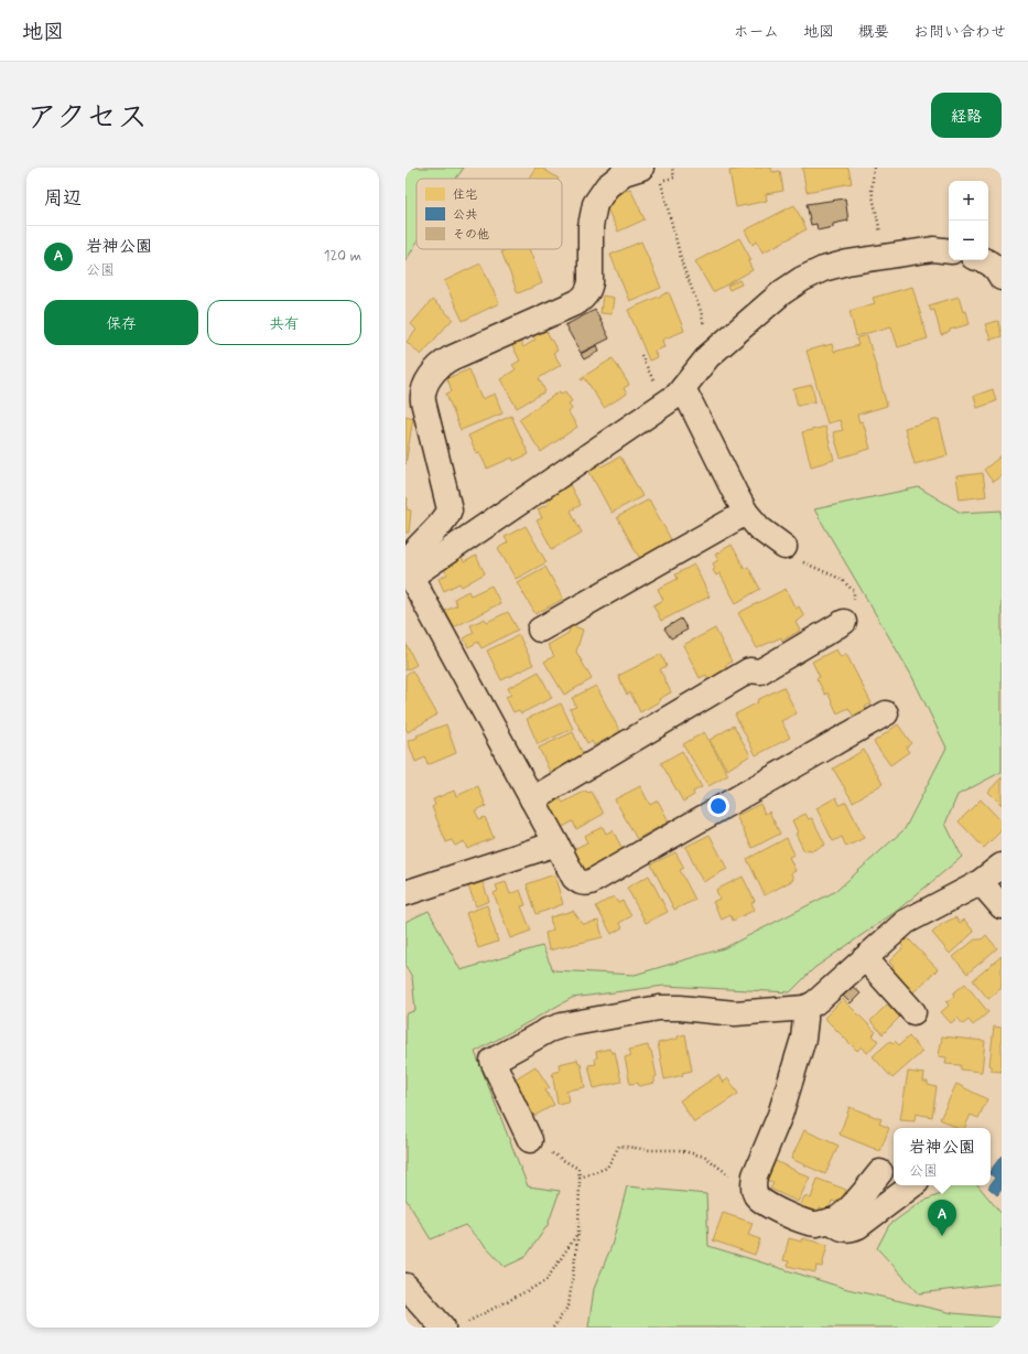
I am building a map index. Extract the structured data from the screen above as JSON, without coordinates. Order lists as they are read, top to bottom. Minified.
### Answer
{"legend":["住宅","公共","その他"],"page":{"header":"地図","nav":["ホーム","地図","概要","お問い合わせ"],"title":"アクセス","buttons":["経路",["保存","共有"]],"heading":"周辺","map_buttons":["+","−"],"list":[{"mark":"A","name":"岩神公園","note":"公園","value":"120 m"}],"popup":["岩神公園","公園"],"pins":"A"}}
